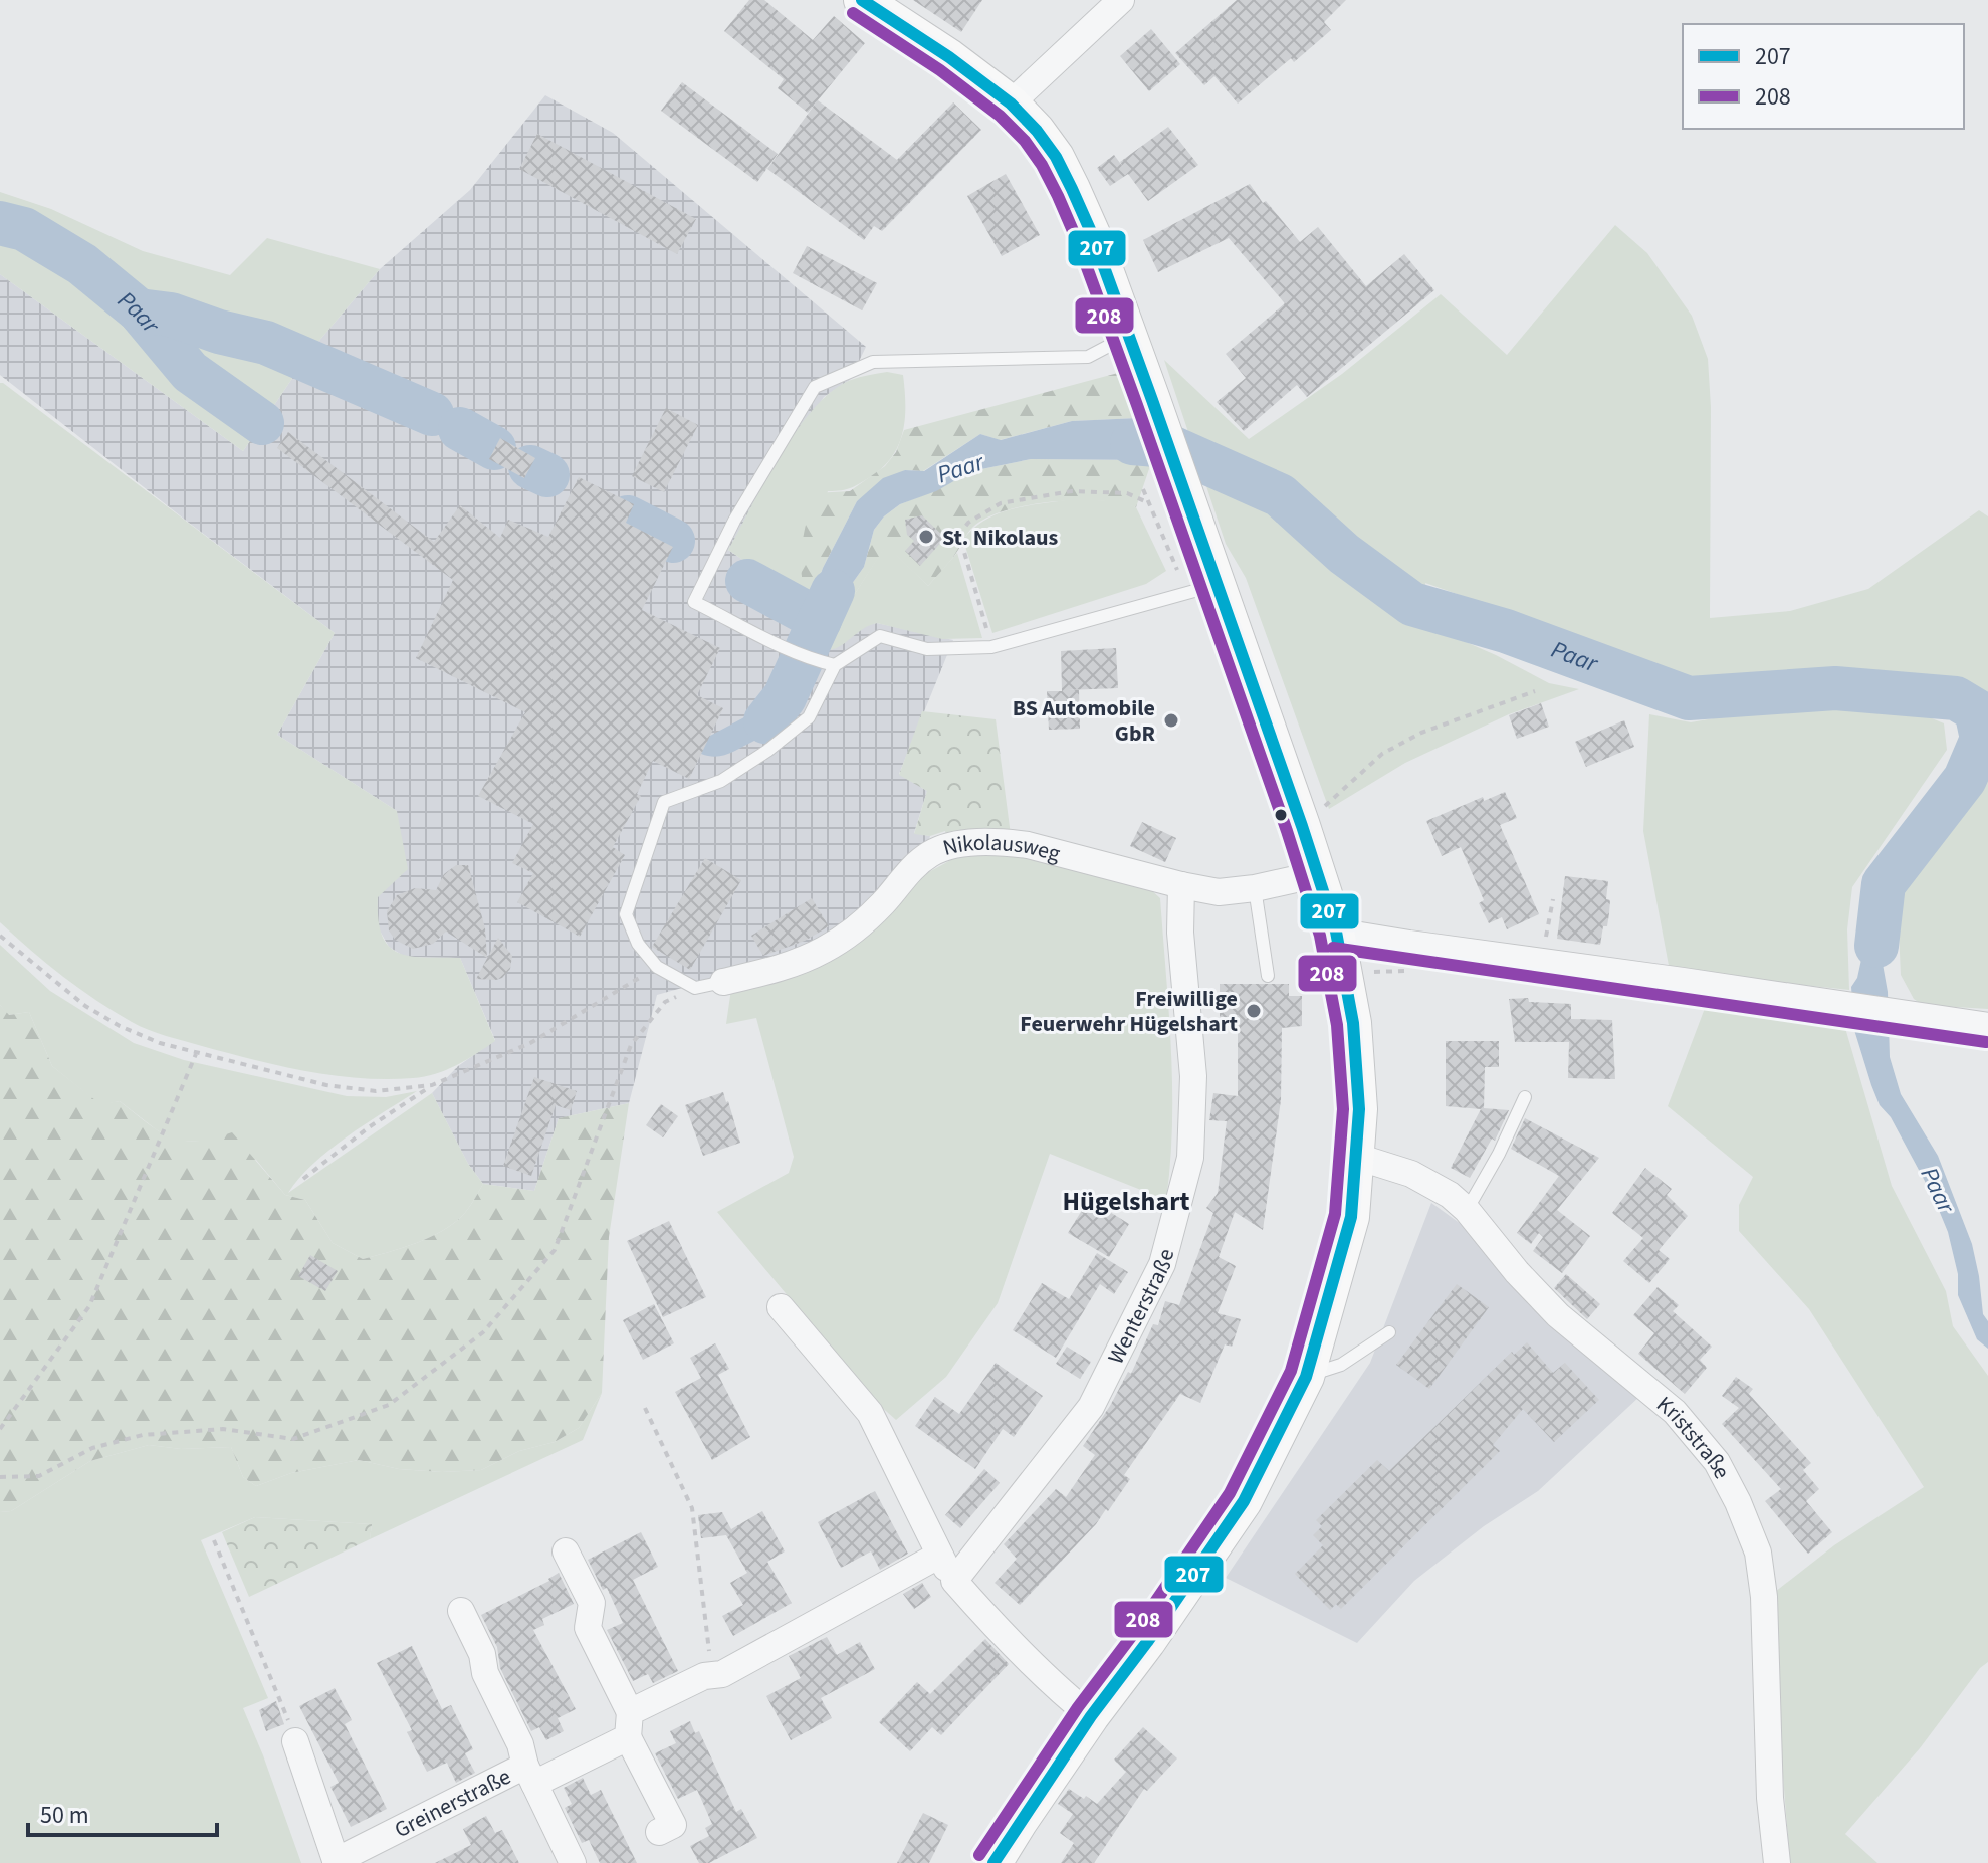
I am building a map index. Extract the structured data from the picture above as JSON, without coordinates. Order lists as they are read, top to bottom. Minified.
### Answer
{"streets":{"street":["Nikolausweg","Wenterstraße","Kriststraße","Greinerstraße"]},"crossings":[["Nikolausweg","Wenterstraße"]],"districts":["Hügelshart"],"water":["Paar"],"places":["St. Nikolaus","BS Automobile GbR","Freiwillige Feuerwehr Hügelshart"],"lines":["transit line 207","transit line 208"],"legend":["207","208"],"scale_bar":"50 m"}
